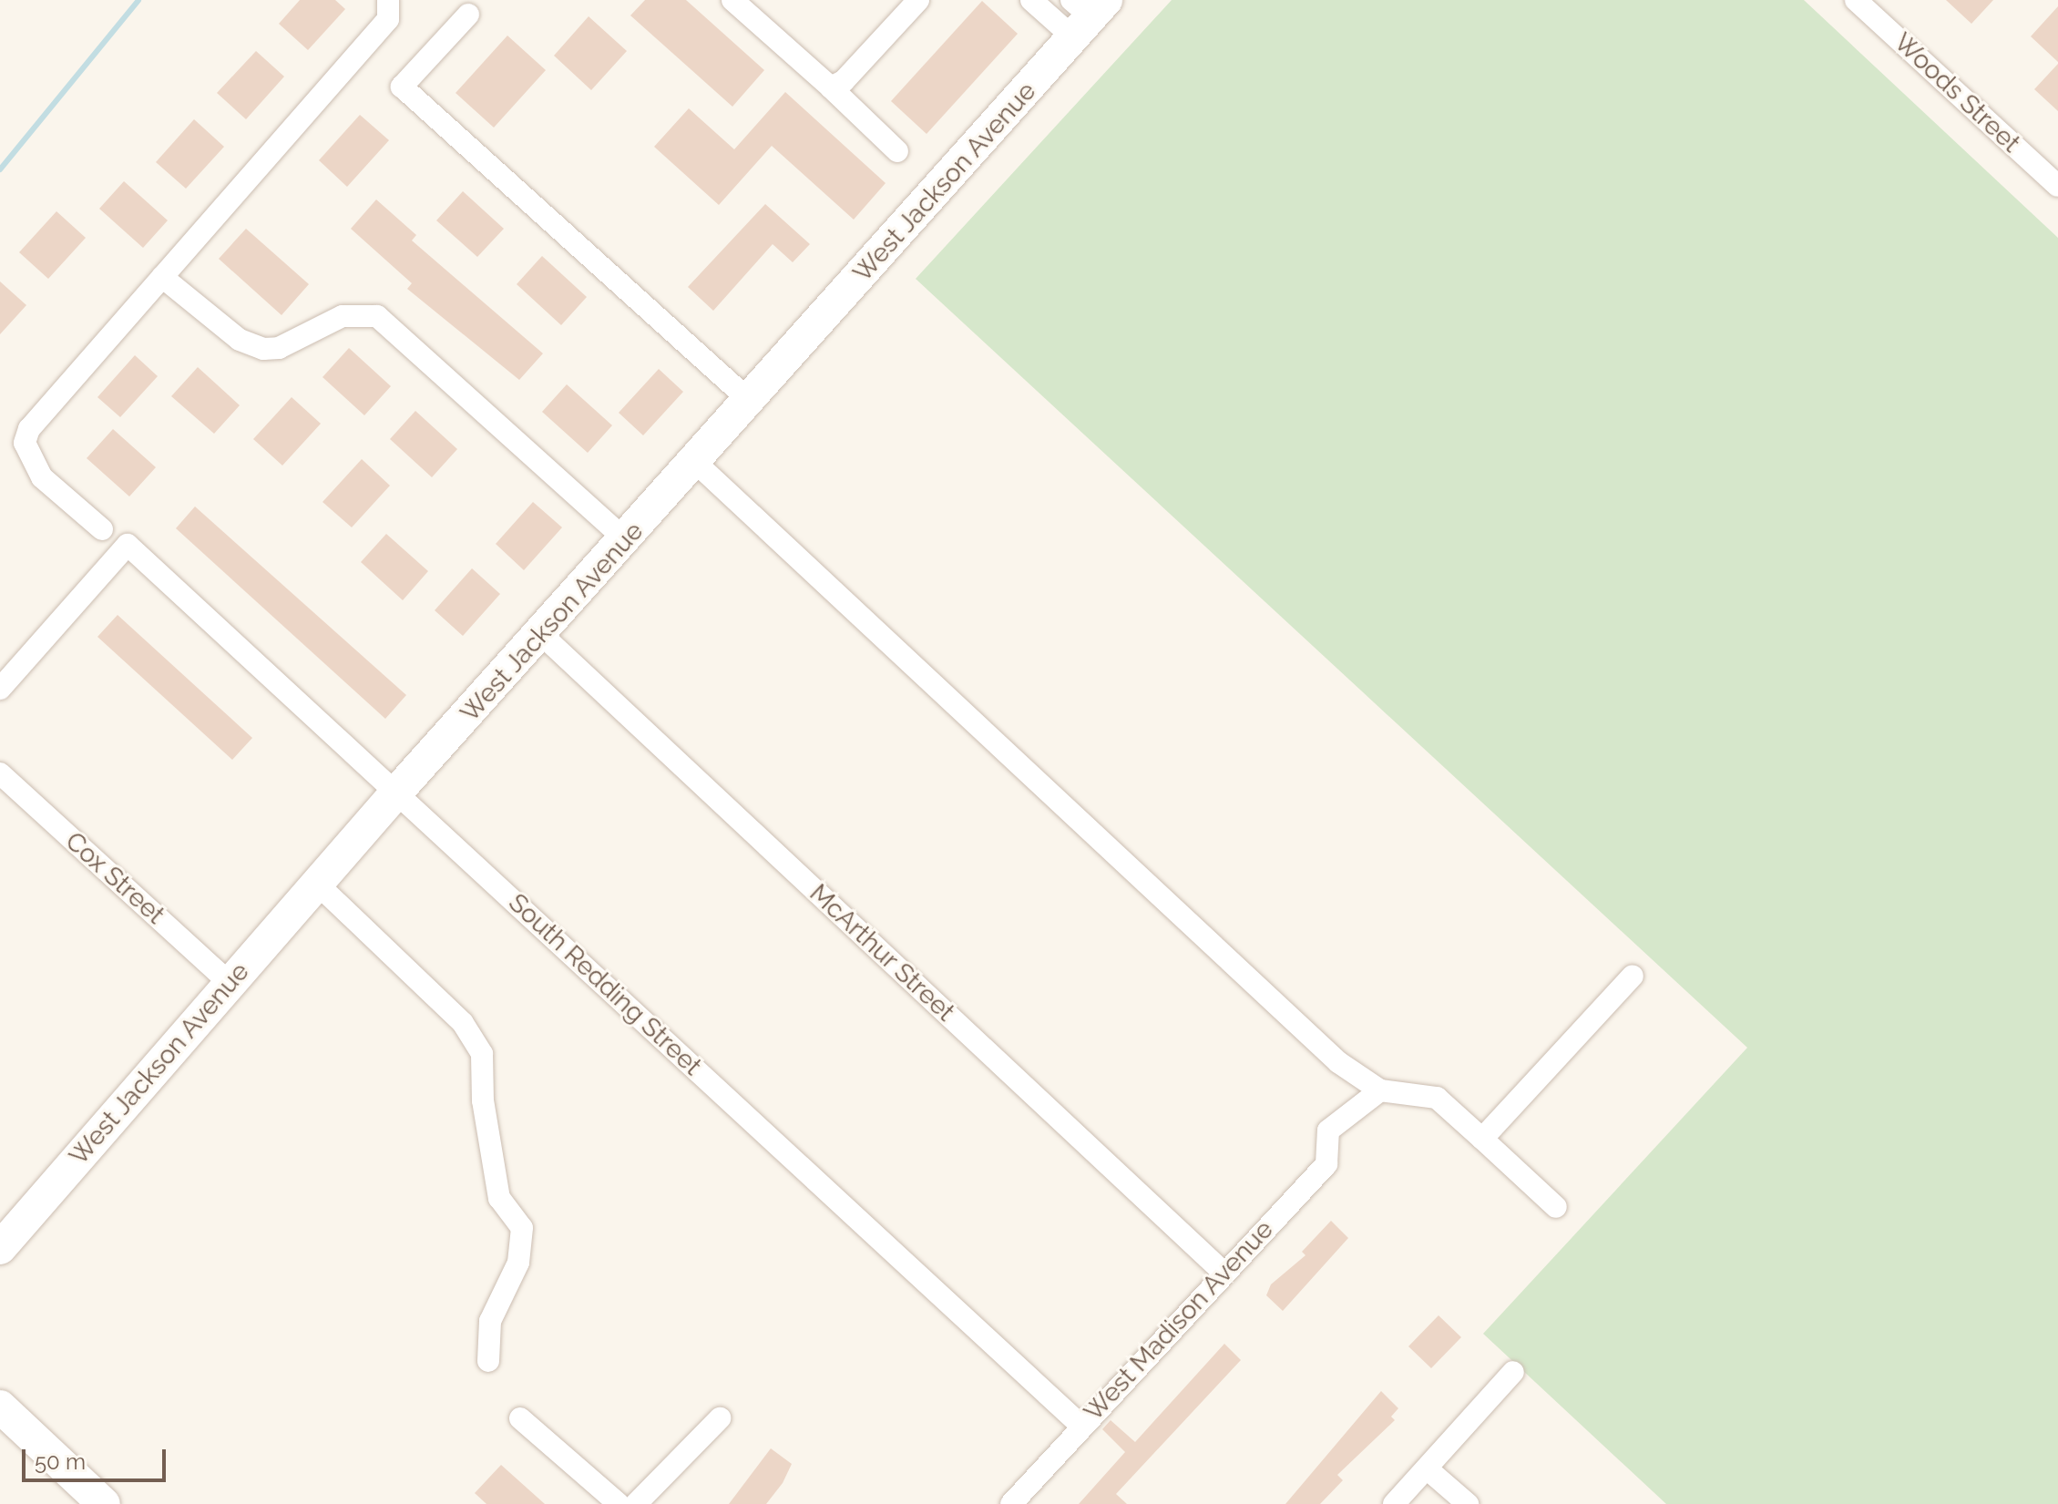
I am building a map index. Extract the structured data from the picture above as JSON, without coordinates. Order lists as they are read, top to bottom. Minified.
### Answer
{"streets":{"street":["Woods Street","West Jackson Avenue","Cox Street","McArthur Street","South Redding Street","West Madison Avenue"]},"crossings":[["West Jackson Avenue","Cox Street"],["West Jackson Avenue","McArthur Street"],["West Jackson Avenue","South Redding Street"],["McArthur Street","West Madison Avenue"],["South Redding Street","West Madison Avenue"]],"scale_bar":"50 m"}
